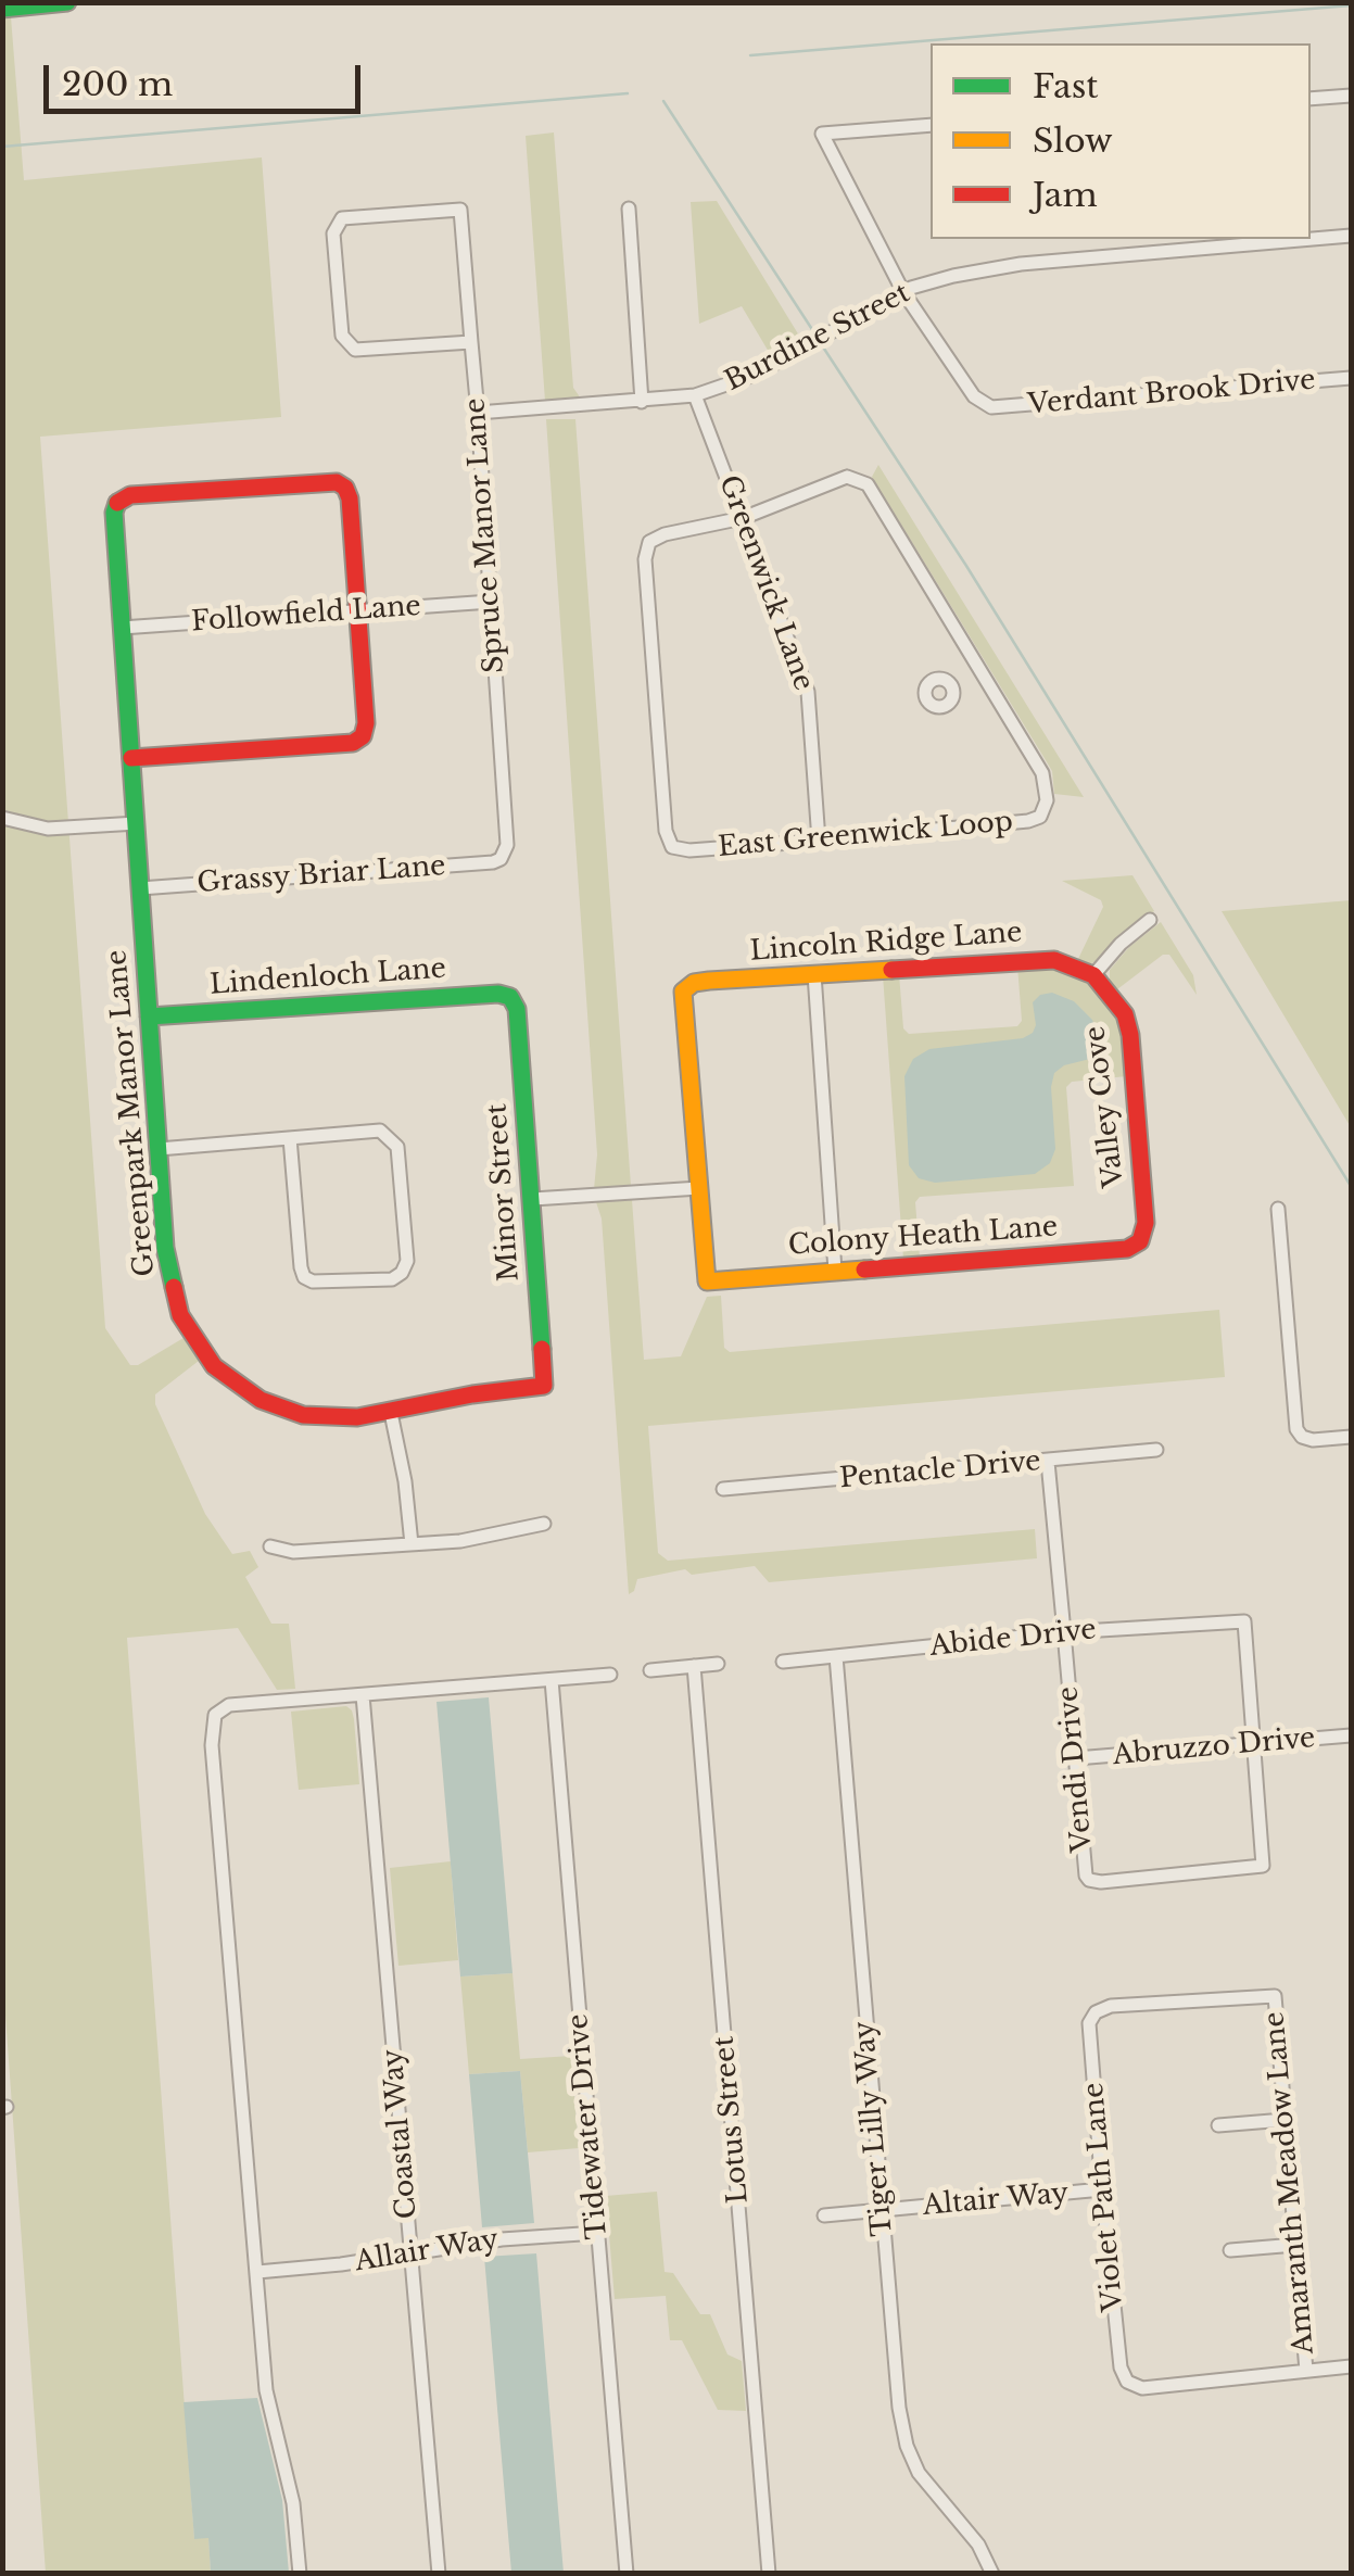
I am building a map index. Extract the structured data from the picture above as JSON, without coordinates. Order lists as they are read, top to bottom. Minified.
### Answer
{"streets":{"main road":["Lincoln Ridge Lane","Lindenloch Lane","Valley Cove","Greenpark Manor Lane","Minor Street","Colony Heath Lane"],"street":["Burdine Street","Verdant Brook Drive","Spruce Manor Lane","Greenwick Lane","Followfield Lane","East Greenwick Loop","Grassy Briar Lane","Pentacle Drive","Abide Drive","Abruzzo Drive","Vendi Drive","Lotus Street","Tidewater Drive","Tiger Lilly Way","Coastal Way","Amaranth Meadow Lane","Violet Path Lane","Altair Way","Allair Way"]},"crossings":[["Burdine Street","Verdant Brook Drive"],["Burdine Street","Spruce Manor Lane"],["Burdine Street","Greenwick Lane"],["Spruce Manor Lane","Followfield Lane"],["Spruce Manor Lane","Grassy Briar Lane"],["Greenwick Lane","East Greenwick Loop"],["Followfield Lane","Greenpark Manor Lane"],["Grassy Briar Lane","Greenpark Manor Lane"],["Lincoln Ridge Lane","Valley Cove"],["Lincoln Ridge Lane","Colony Heath Lane"],["Lindenloch Lane","Greenpark Manor Lane"],["Lindenloch Lane","Minor Street"],["Valley Cove","Colony Heath Lane"],["Greenpark Manor Lane","Minor Street"],["Pentacle Drive","Vendi Drive"],["Abide Drive","Abruzzo Drive"],["Abide Drive","Vendi Drive"],["Abide Drive","Tiger Lilly Way"],["Abruzzo Drive","Vendi Drive"],["Tidewater Drive","Allair Way"],["Tiger Lilly Way","Altair Way"],["Coastal Way","Allair Way"],["Amaranth Meadow Lane","Violet Path Lane"],["Violet Path Lane","Altair Way"]],"legend":["Fast","Slow","Jam"],"scale_bar":"200 m"}
